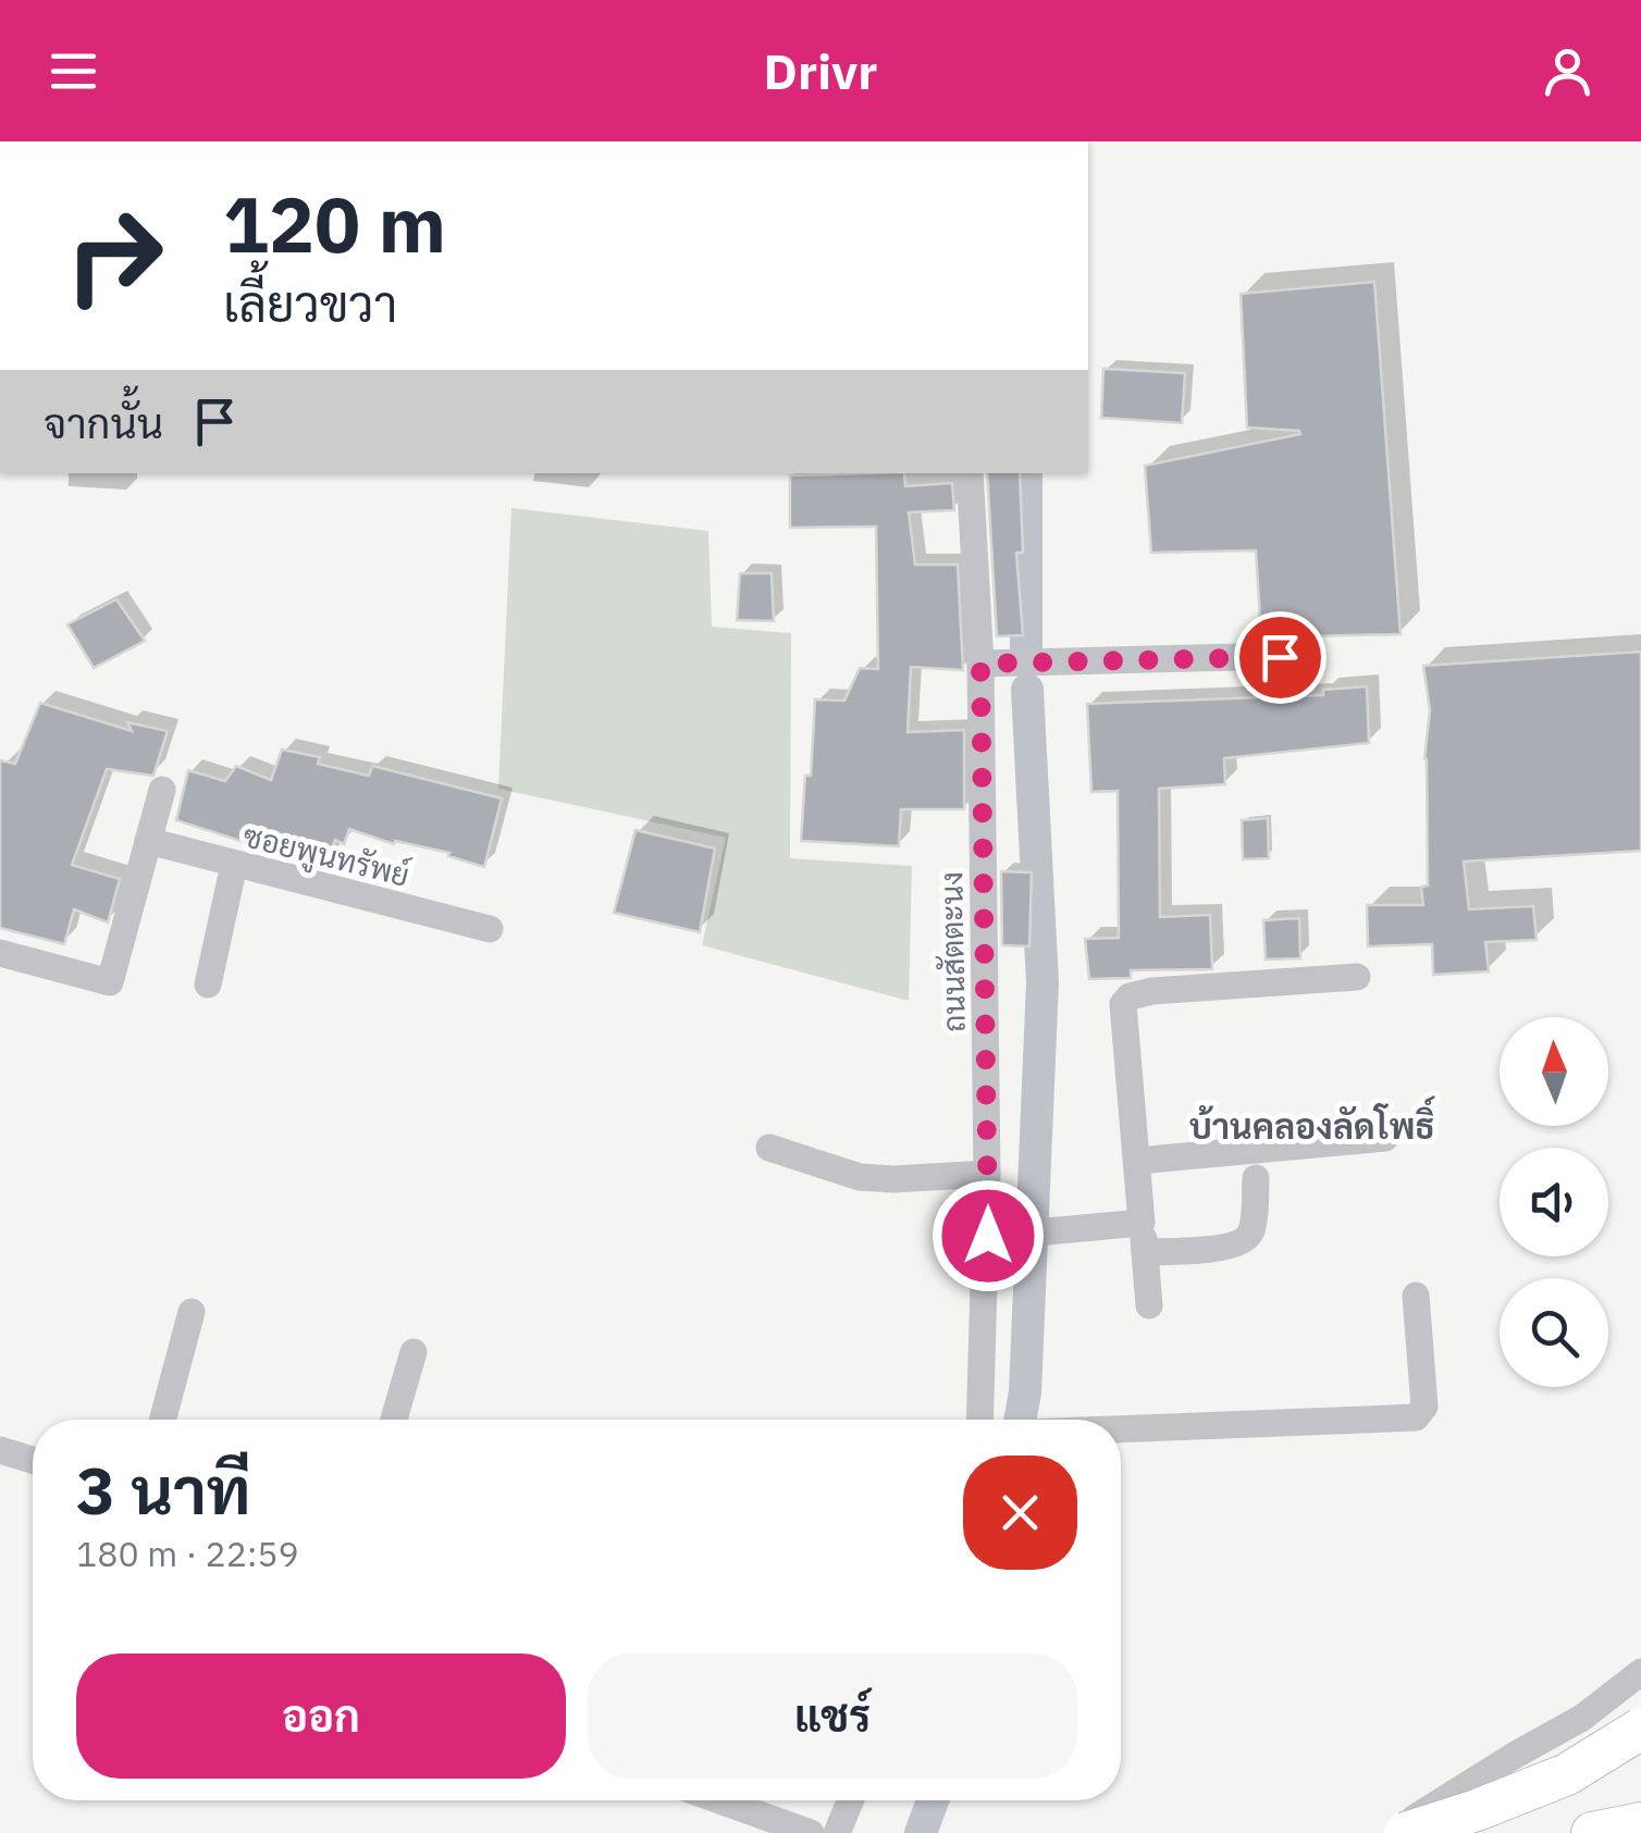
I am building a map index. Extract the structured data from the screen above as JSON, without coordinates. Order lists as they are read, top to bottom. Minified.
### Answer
{"streets":{"street":["ซอยพูนทรัพย์","ถนนสัตตะนง"]},"districts":["บ้านคลองลัดโพธิ์"],"north":"top","page":{"header":"Drivr","turn":["120 m","เลี้ยวขวา"],"then":"จากนั้น","heading":["3 นาที","180 m · 22:59"],"buttons":["ออก","แชร์"]}}
